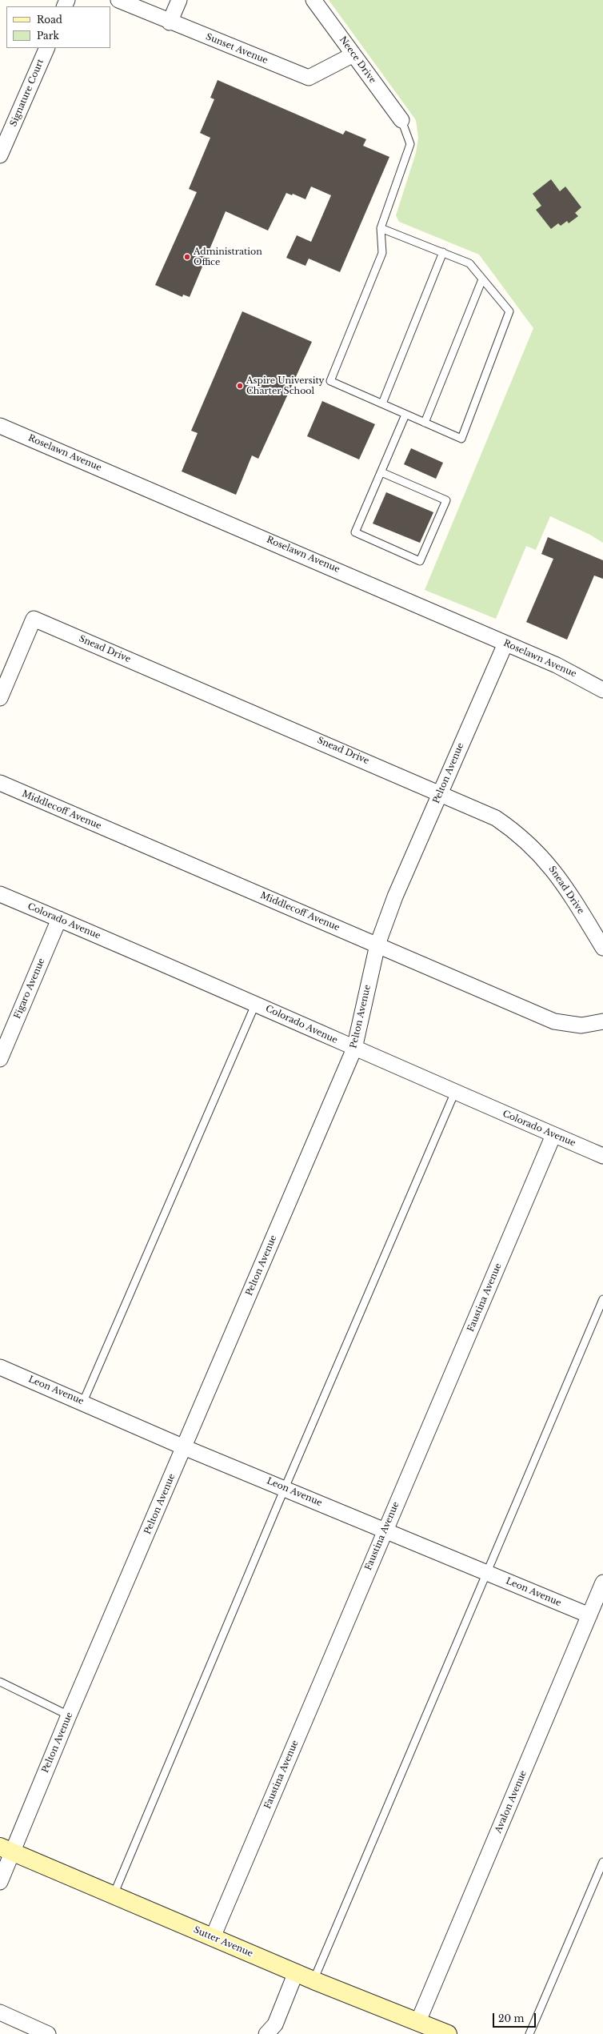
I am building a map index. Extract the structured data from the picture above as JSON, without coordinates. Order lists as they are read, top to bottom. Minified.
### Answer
{"streets":{"street":["Sunset Avenue","Neece Drive","Signature Court","Roselawn Avenue","Snead Drive","Pelton Avenue","Middlecoff Avenue","Colorado Avenue","Figaro Avenue","Faustina Avenue","Leon Avenue","Avalon Avenue","Sutter Avenue"]},"crossings":[["Sunset Avenue","Neece Drive"],["Roselawn Avenue","Pelton Avenue"],["Snead Drive","Pelton Avenue"],["Pelton Avenue","Middlecoff Avenue"],["Pelton Avenue","Colorado Avenue"],["Pelton Avenue","Leon Avenue"],["Pelton Avenue","Sutter Avenue"],["Colorado Avenue","Figaro Avenue"],["Colorado Avenue","Faustina Avenue"],["Faustina Avenue","Leon Avenue"],["Faustina Avenue","Sutter Avenue"],["Leon Avenue","Avalon Avenue"],["Avalon Avenue","Sutter Avenue"]],"places":["Administration Office","Aspire University Charter School"],"legend":["Road","Park"],"scale_bar":"20 m"}
